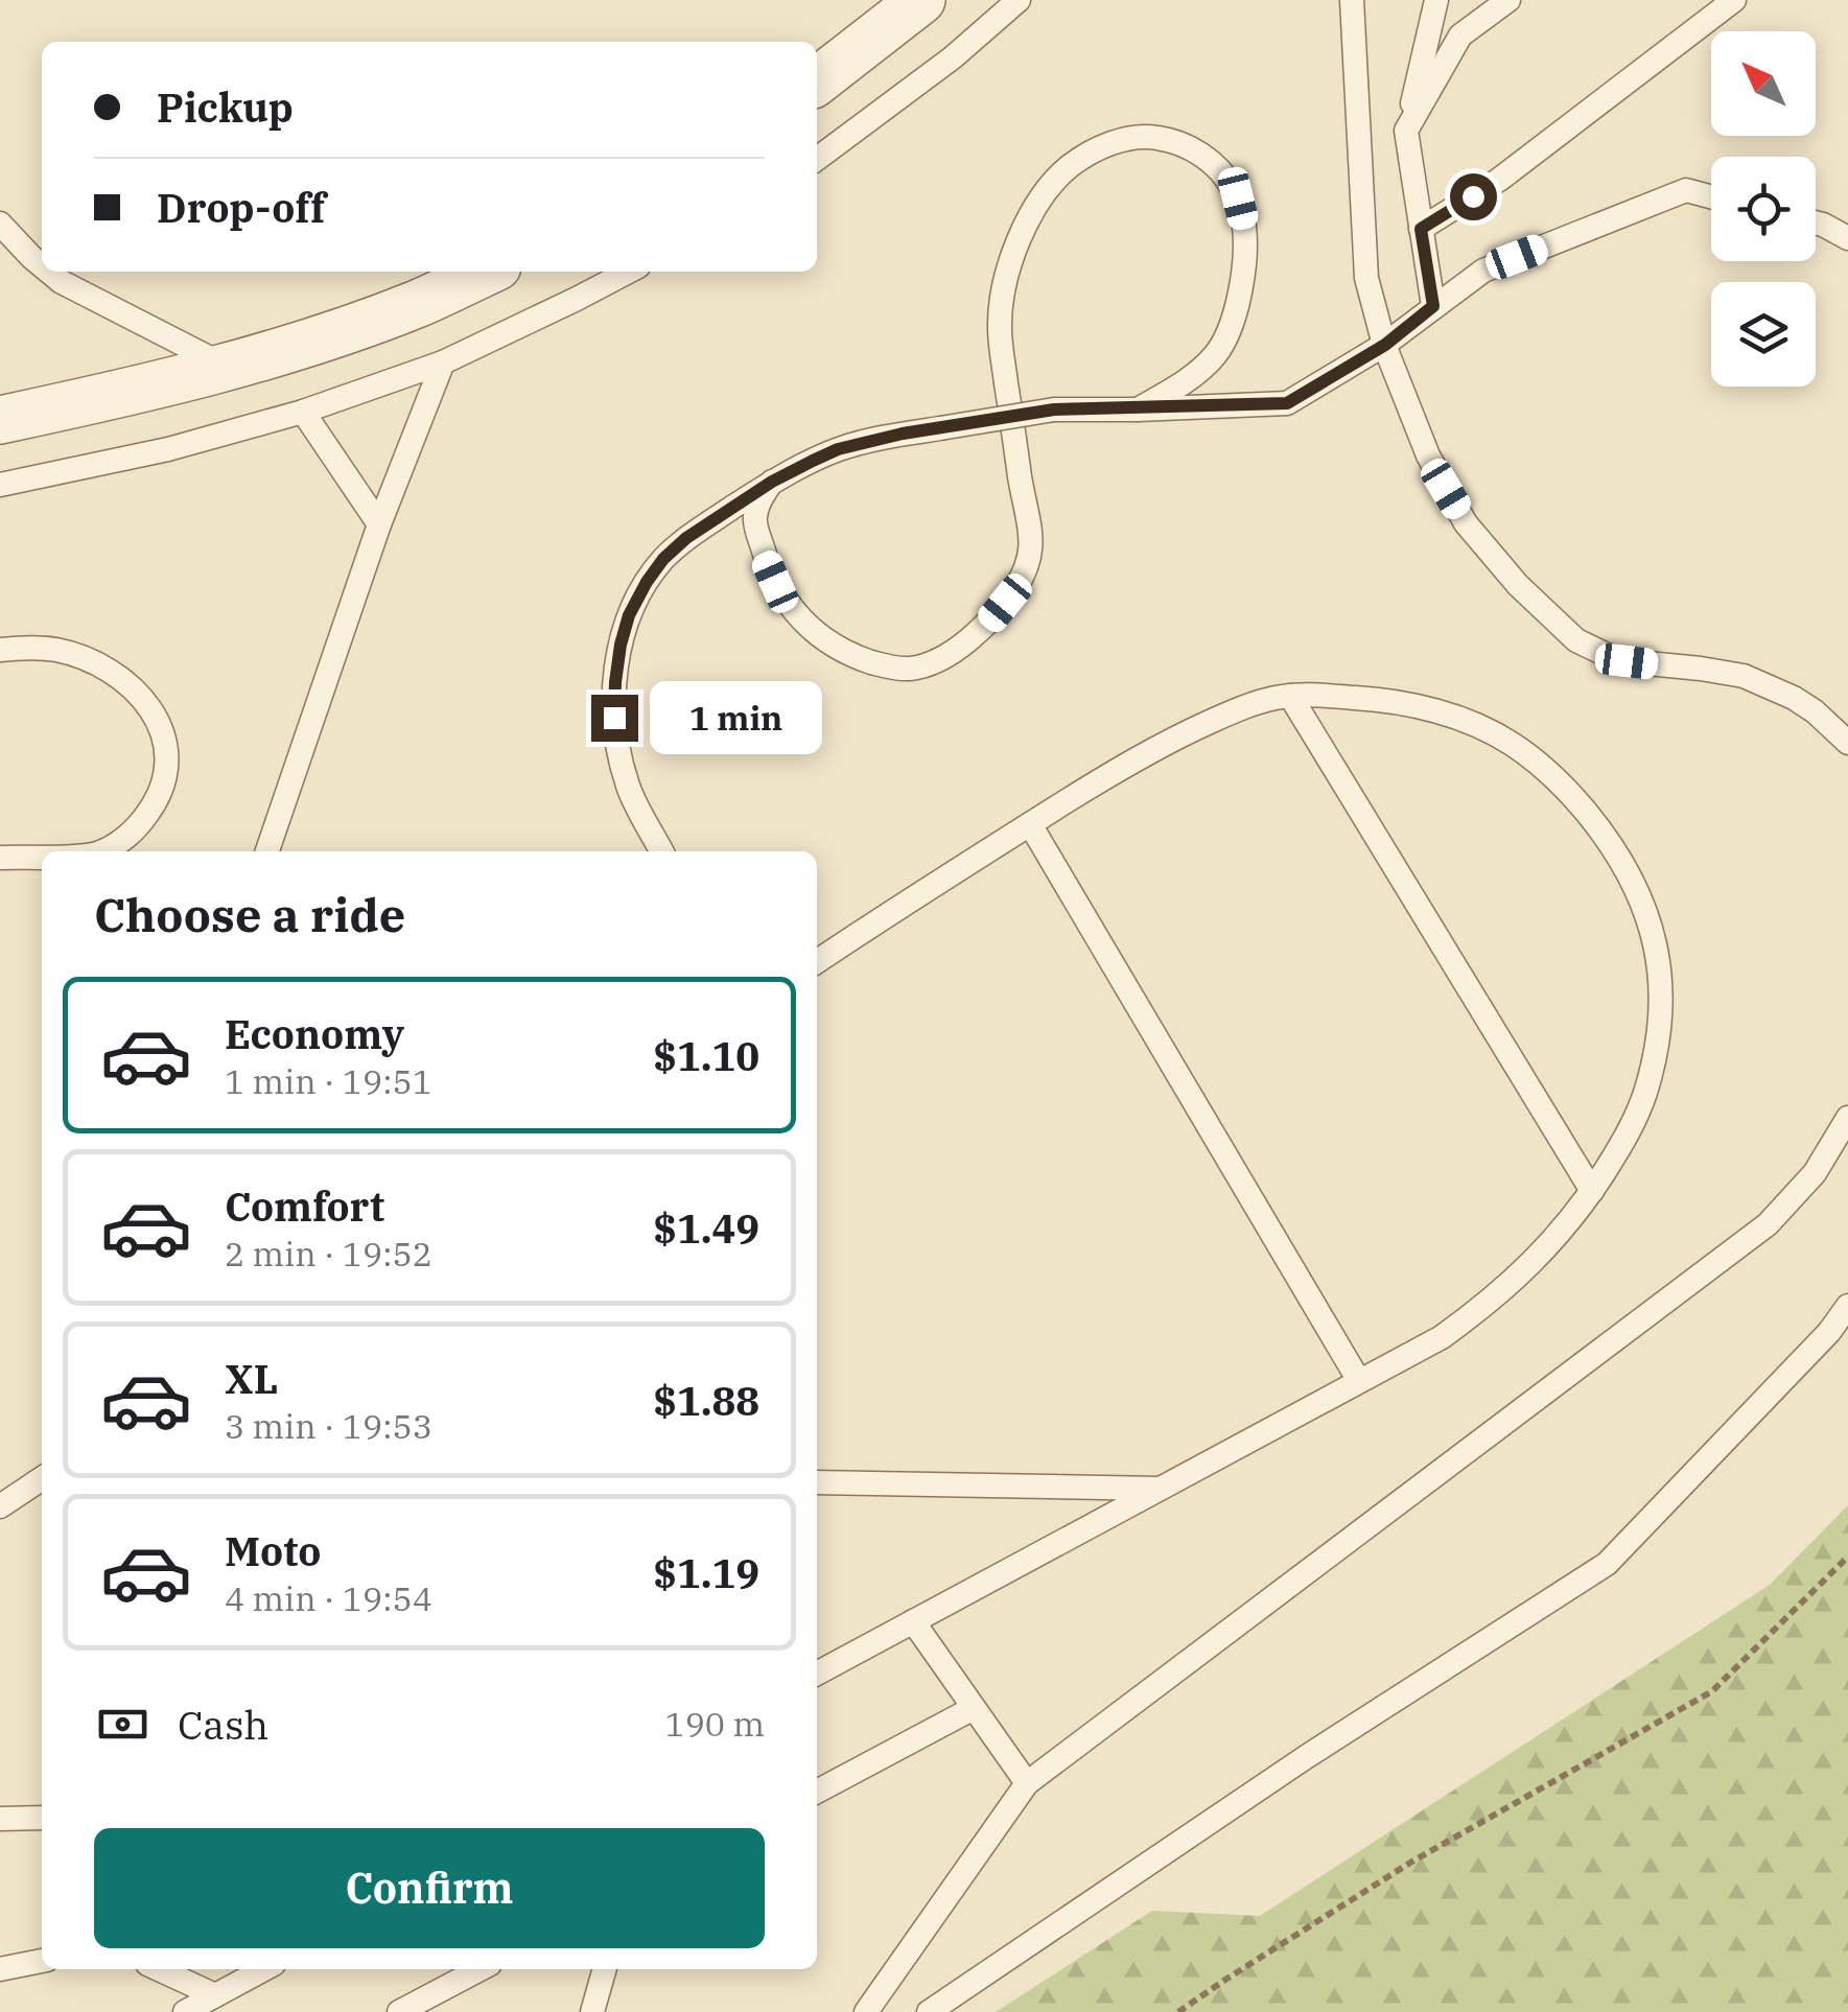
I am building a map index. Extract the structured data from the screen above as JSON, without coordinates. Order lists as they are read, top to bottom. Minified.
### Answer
{"north":"top left","page":{"banner":["Pickup","Drop-off"],"bubble":"1 min","heading":"Choose a ride","list":[{"name":"Economy","note":"1 min · 19:51","value":"$1.10"},{"name":"Comfort","note":"2 min · 19:52","value":"$1.49"},{"name":"XL","note":"3 min · 19:53","value":"$1.88"},{"name":"Moto","note":"4 min · 19:54","value":"$1.19"}],"pay":["Cash","190 m"],"buttons":"Confirm"}}
